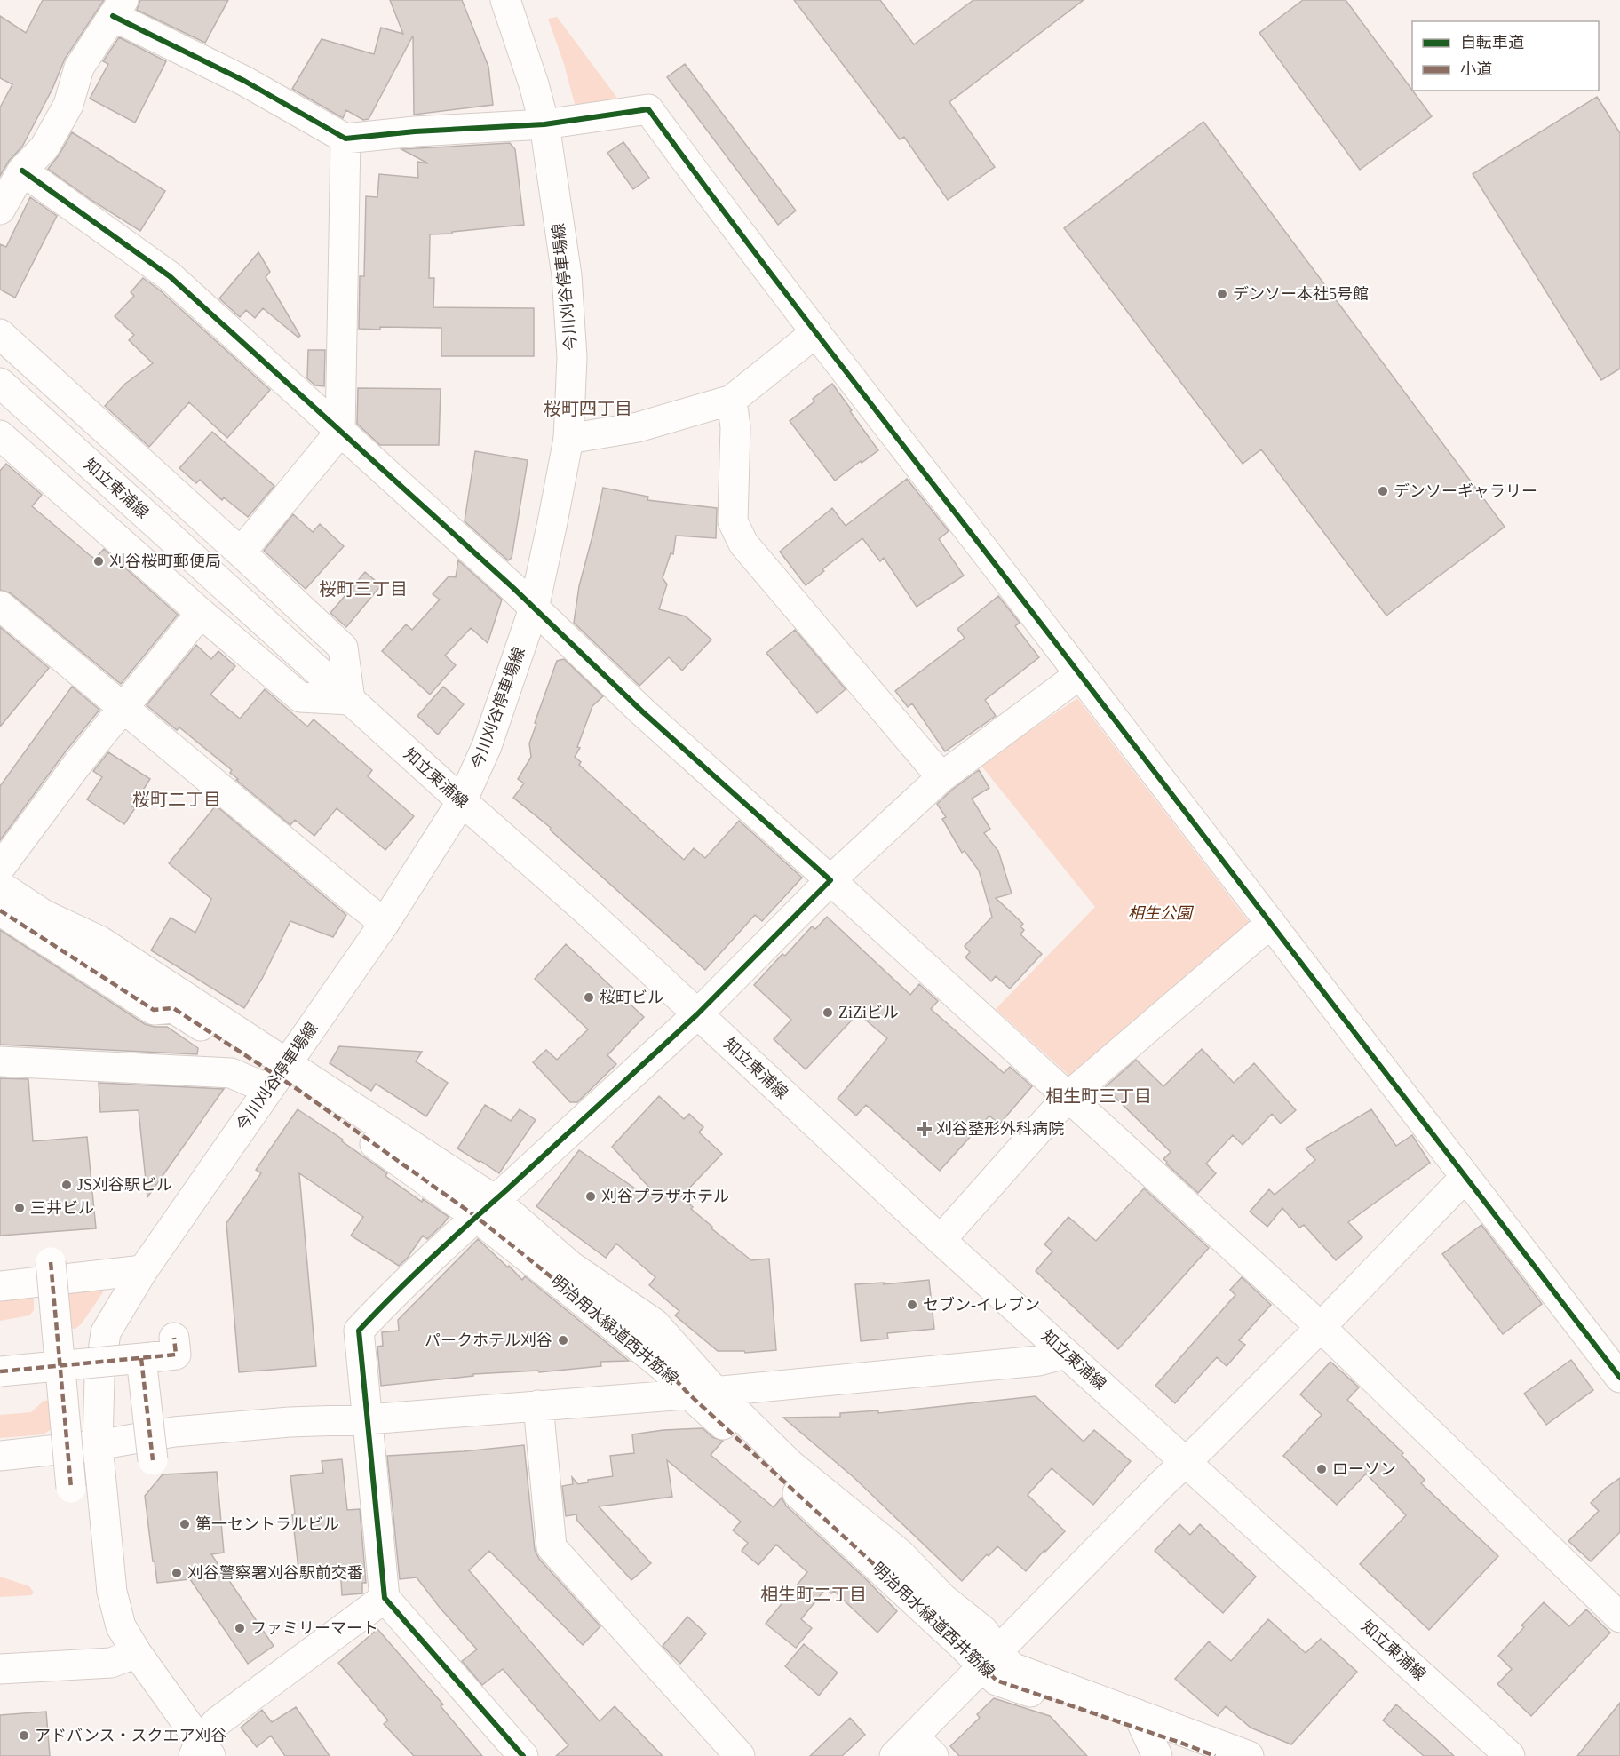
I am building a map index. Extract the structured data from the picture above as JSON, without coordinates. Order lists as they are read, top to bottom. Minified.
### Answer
{"streets":{"street":["今川刈谷停車場線","知立東浦線"]},"crossings":[["今川刈谷停車場線","知立東浦線"]],"districts":["桜町四丁目","桜町三丁目","桜町二丁目","相生町三丁目","相生町二丁目"],"parks":["相生公園"],"places":{"other":["デンソー本社5号館","デンソーギャラリー","刈谷桜町郵便局","桜町ビル","ZiZiビル","JS刈谷駅ビル","刈谷プラザホテル","三井ビル","セブン-イレブン","パークホテル刈谷","ローソン","第一セントラルビル","刈谷警察署刈谷駅前交番","ファミリーマート","アドバンス・スクエア刈谷"],"health":["刈谷整形外科病院"]},"legend":["自転車道","小道"]}
